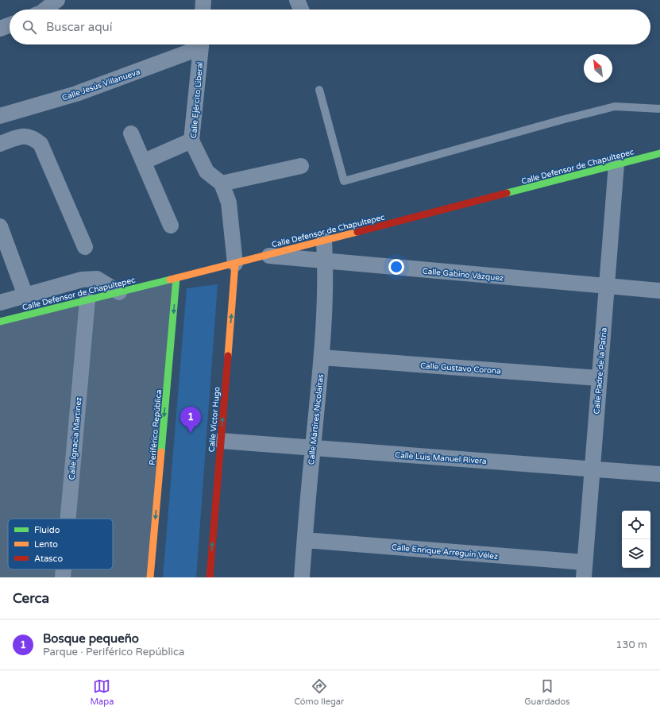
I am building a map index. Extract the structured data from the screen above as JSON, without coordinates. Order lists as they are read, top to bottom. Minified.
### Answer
{"streets":{"street":["Calle Jesús Villanueva","Calle Ejército Liberal","Calle Defensor de Chapultepec","Calle Gabino Vázquez","Calle Gustavo Corona","Calle Padre de la Patria","Calle Víctor Hugo","Calle Mártires Nicolaítas","Periférico República","Calle Ignacia Martínez","Calle Luis Manuel Rivera","Calle Enrique Arreguín Vélez"]},"crossings":[["Calle Defensor de Chapultepec","Calle Gabino Vázquez"],["Calle Defensor de Chapultepec","Calle Padre de la Patria"],["Calle Defensor de Chapultepec","Calle Víctor Hugo"],["Calle Defensor de Chapultepec","Calle Mártires Nicolaítas"],["Calle Defensor de Chapultepec","Periférico República"],["Calle Defensor de Chapultepec","Calle Ignacia Martínez"],["Calle Gabino Vázquez","Calle Padre de la Patria"],["Calle Gabino Vázquez","Calle Mártires Nicolaítas"],["Calle Gustavo Corona","Calle Padre de la Patria"],["Calle Gustavo Corona","Calle Mártires Nicolaítas"],["Calle Padre de la Patria","Calle Luis Manuel Rivera"],["Calle Padre de la Patria","Calle Enrique Arreguín Vélez"],["Calle Víctor Hugo","Calle Luis Manuel Rivera"],["Calle Mártires Nicolaítas","Calle Luis Manuel Rivera"],["Calle Mártires Nicolaítas","Calle Enrique Arreguín Vélez"]],"one_way":["Calle Víctor Hugo","Periférico República"],"legend":["Fluido","Lento","Atasco"],"north":"top left","page":{"search":"Buscar aquí","pins":"1","heading":"Cerca","list":[{"mark":"1","name":"Bosque pequeño","note":"Parque · Periférico República","value":"130 m"}],"nav":["Mapa","Cómo llegar","Guardados"]}}
